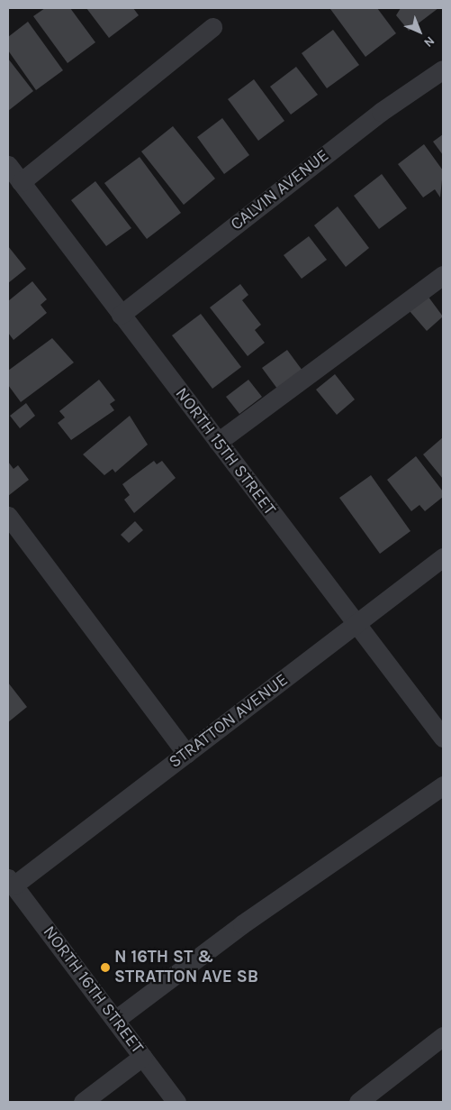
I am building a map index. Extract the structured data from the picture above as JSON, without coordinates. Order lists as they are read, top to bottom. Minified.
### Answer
{"streets":{"street":["CALVIN AVENUE","NORTH 15TH STREET","STRATTON AVENUE","NORTH 16TH STREET"]},"crossings":[["CALVIN AVENUE","NORTH 15TH STREET"],["NORTH 15TH STREET","STRATTON AVENUE"],["STRATTON AVENUE","NORTH 16TH STREET"]],"places":["N 16TH ST & STRATTON AVE SB"],"north":"bottom right"}
